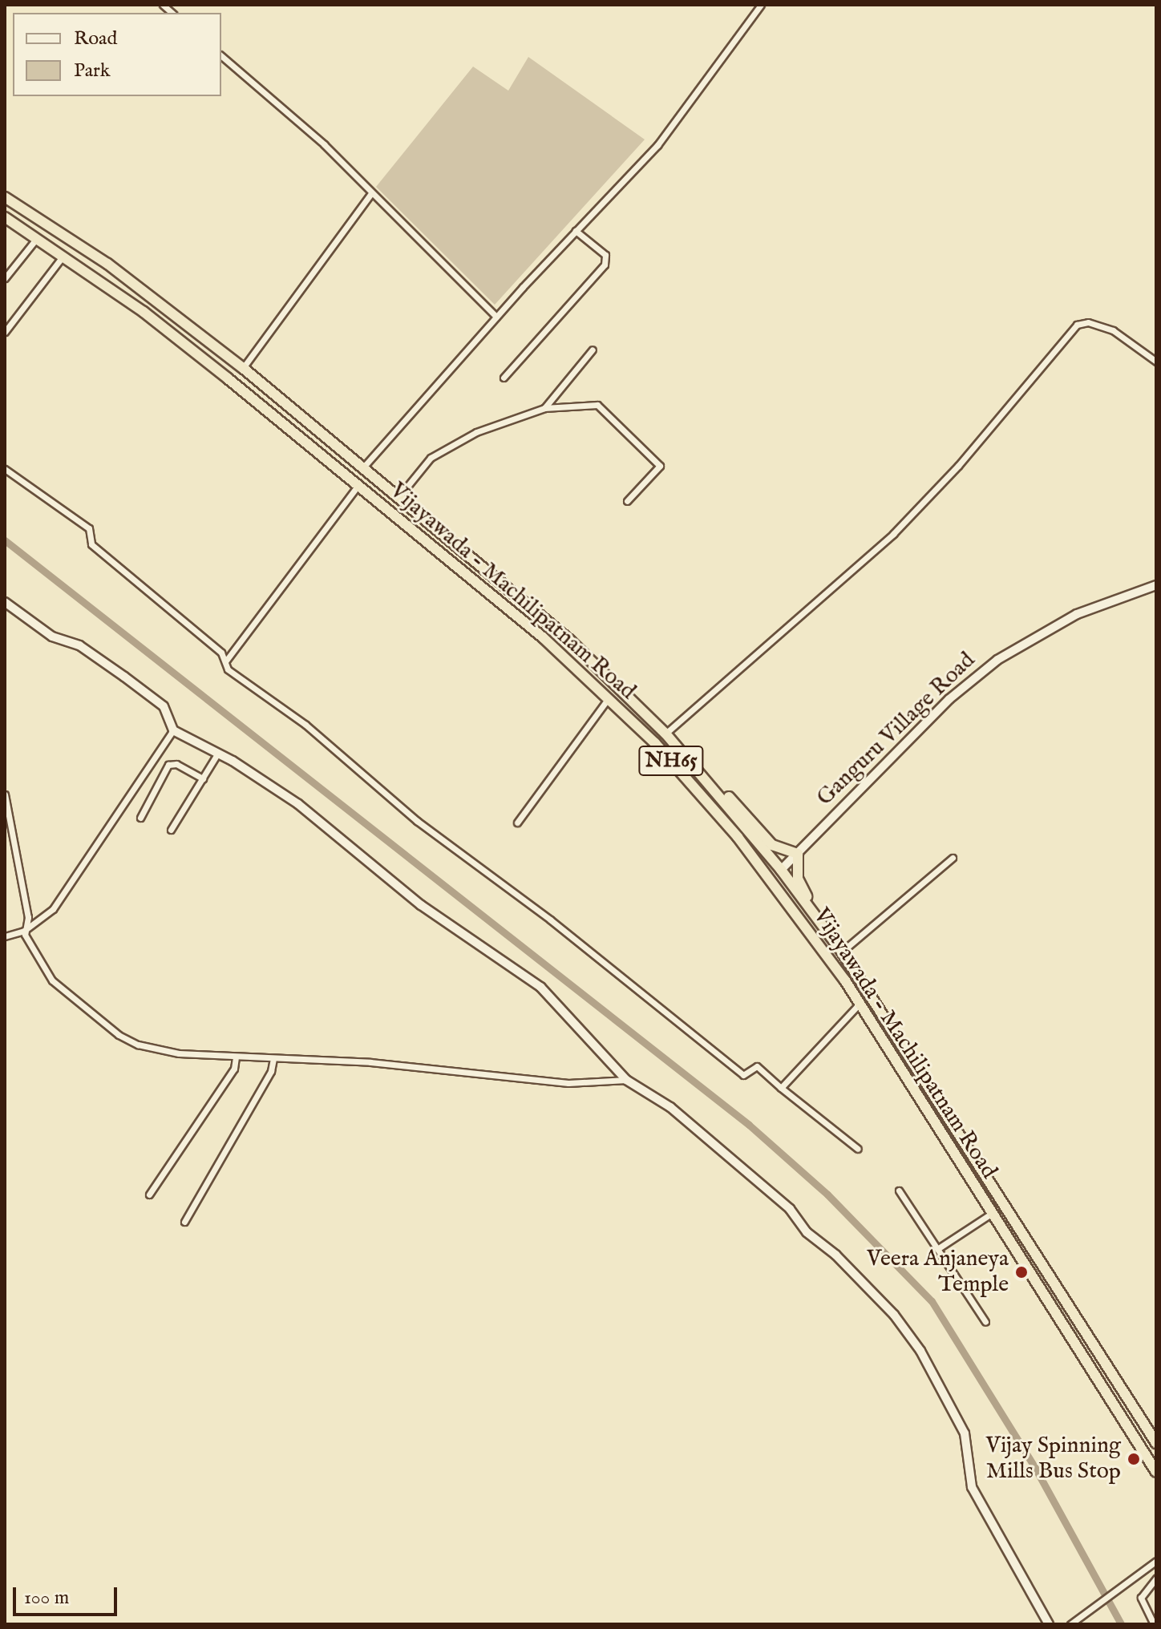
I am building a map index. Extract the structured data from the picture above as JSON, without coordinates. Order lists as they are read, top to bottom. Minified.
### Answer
{"streets":{"highway":["Vijayawada - Machilipatnam Road","NH65"],"street":["Ganguru Village Road"]},"crossings":[["Vijayawada - Machilipatnam Road","Ganguru Village Road"]],"places":["Veera Anjaneya Temple","Vijay Spinning Mills Bus Stop"],"legend":["Road","Park"],"scale_bar":"100 m"}
